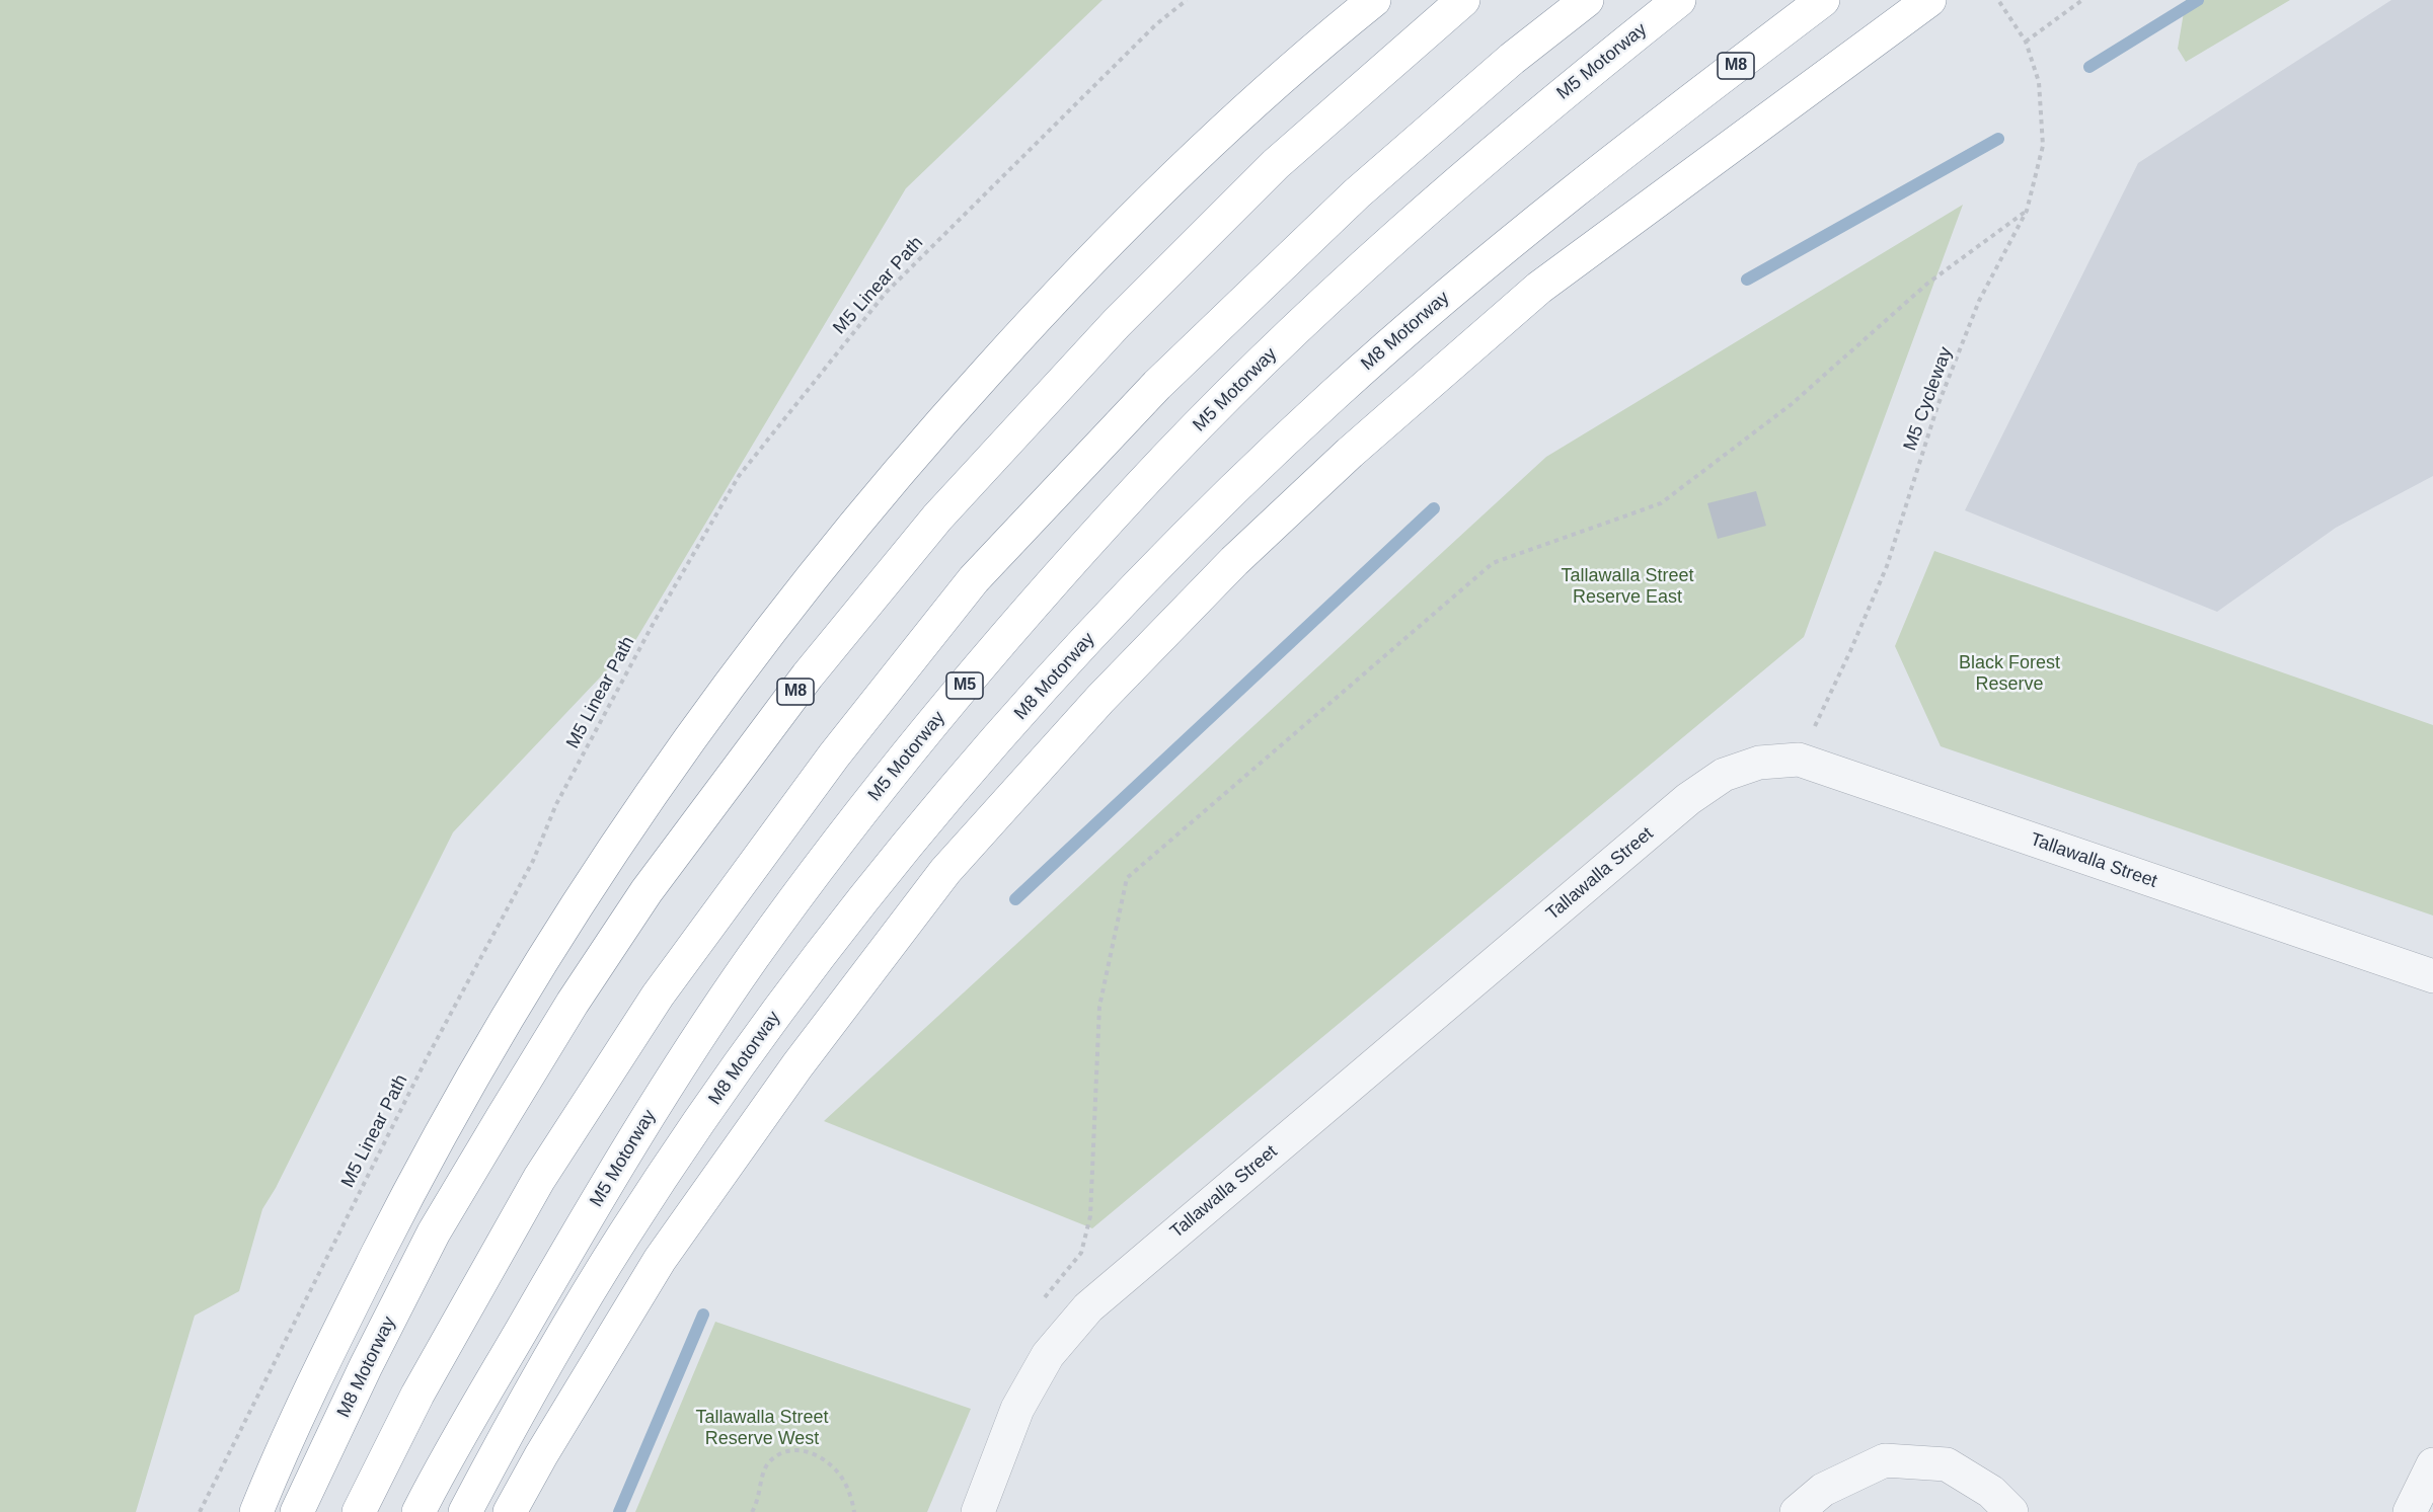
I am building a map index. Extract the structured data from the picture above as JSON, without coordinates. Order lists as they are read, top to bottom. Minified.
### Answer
{"streets":{"highway":["M5 Motorway","M8","M8 Motorway","M5"],"street":["Tallawalla Street"],"path":["M5 Linear Path","M5 Cycleway"]},"crossings":[["M5 Cycleway","Tallawalla Street"]],"parks":["Tallawalla Street Reserve East","Black Forest Reserve","Tallawalla Street Reserve West"]}
